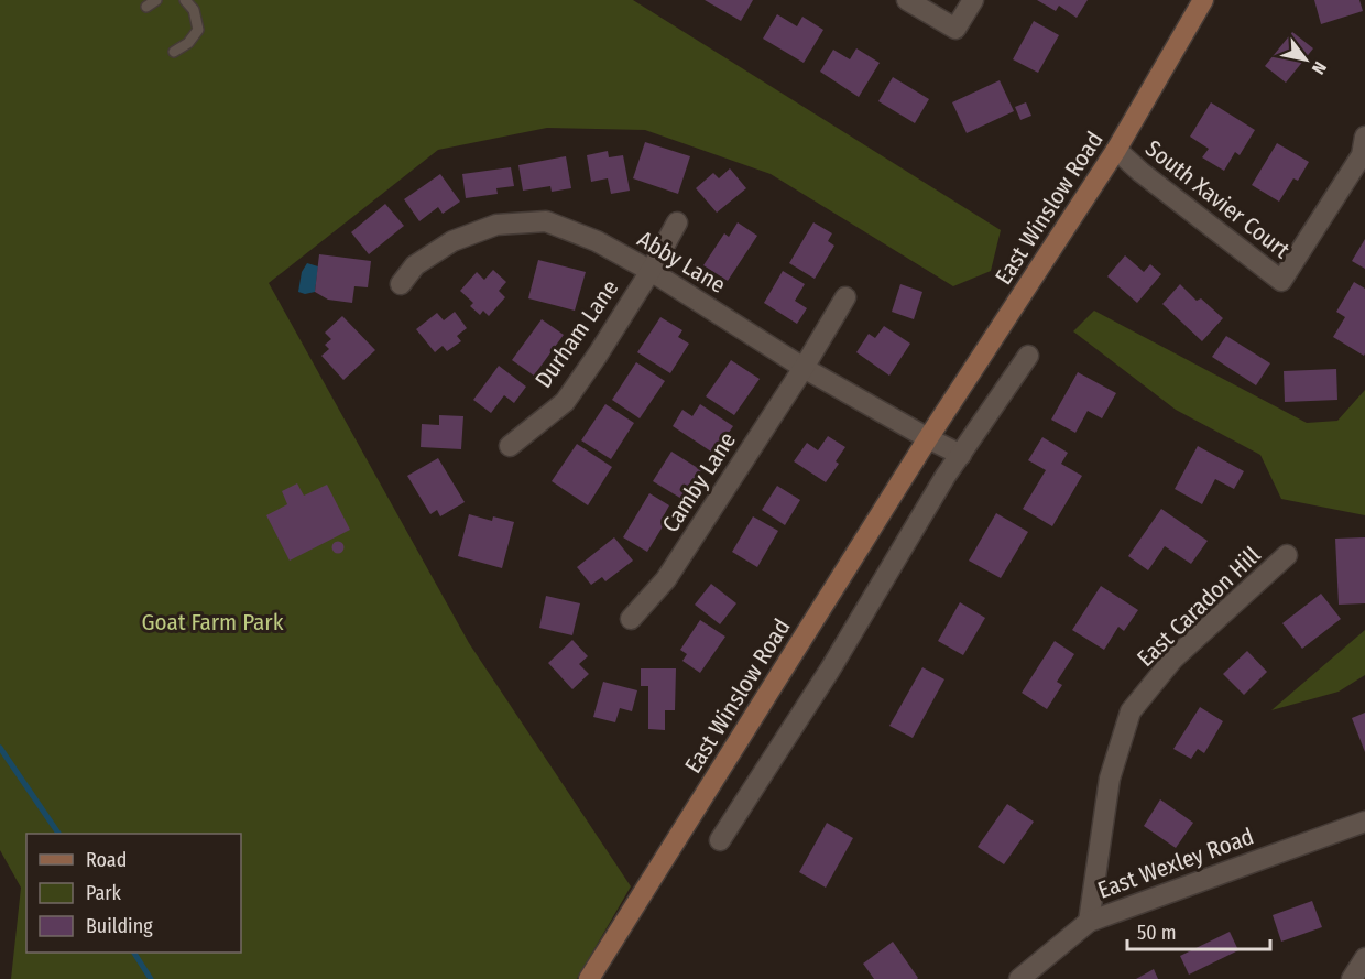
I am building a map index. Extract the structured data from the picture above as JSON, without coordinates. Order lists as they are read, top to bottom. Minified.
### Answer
{"streets":{"main road":["East Winslow Road"],"street":["South Xavier Court","Abby Lane","Durham Lane","Camby Lane","East Caradon Hill","East Wexley Road"]},"crossings":[["South Xavier Court","East Winslow Road"],["East Winslow Road","Abby Lane"],["Abby Lane","Durham Lane"],["Abby Lane","Camby Lane"],["East Caradon Hill","East Wexley Road"]],"parks":["Goat Farm Park"],"legend":["Road","Park","Building"],"scale_bar":"50 m","north":"bottom right"}
